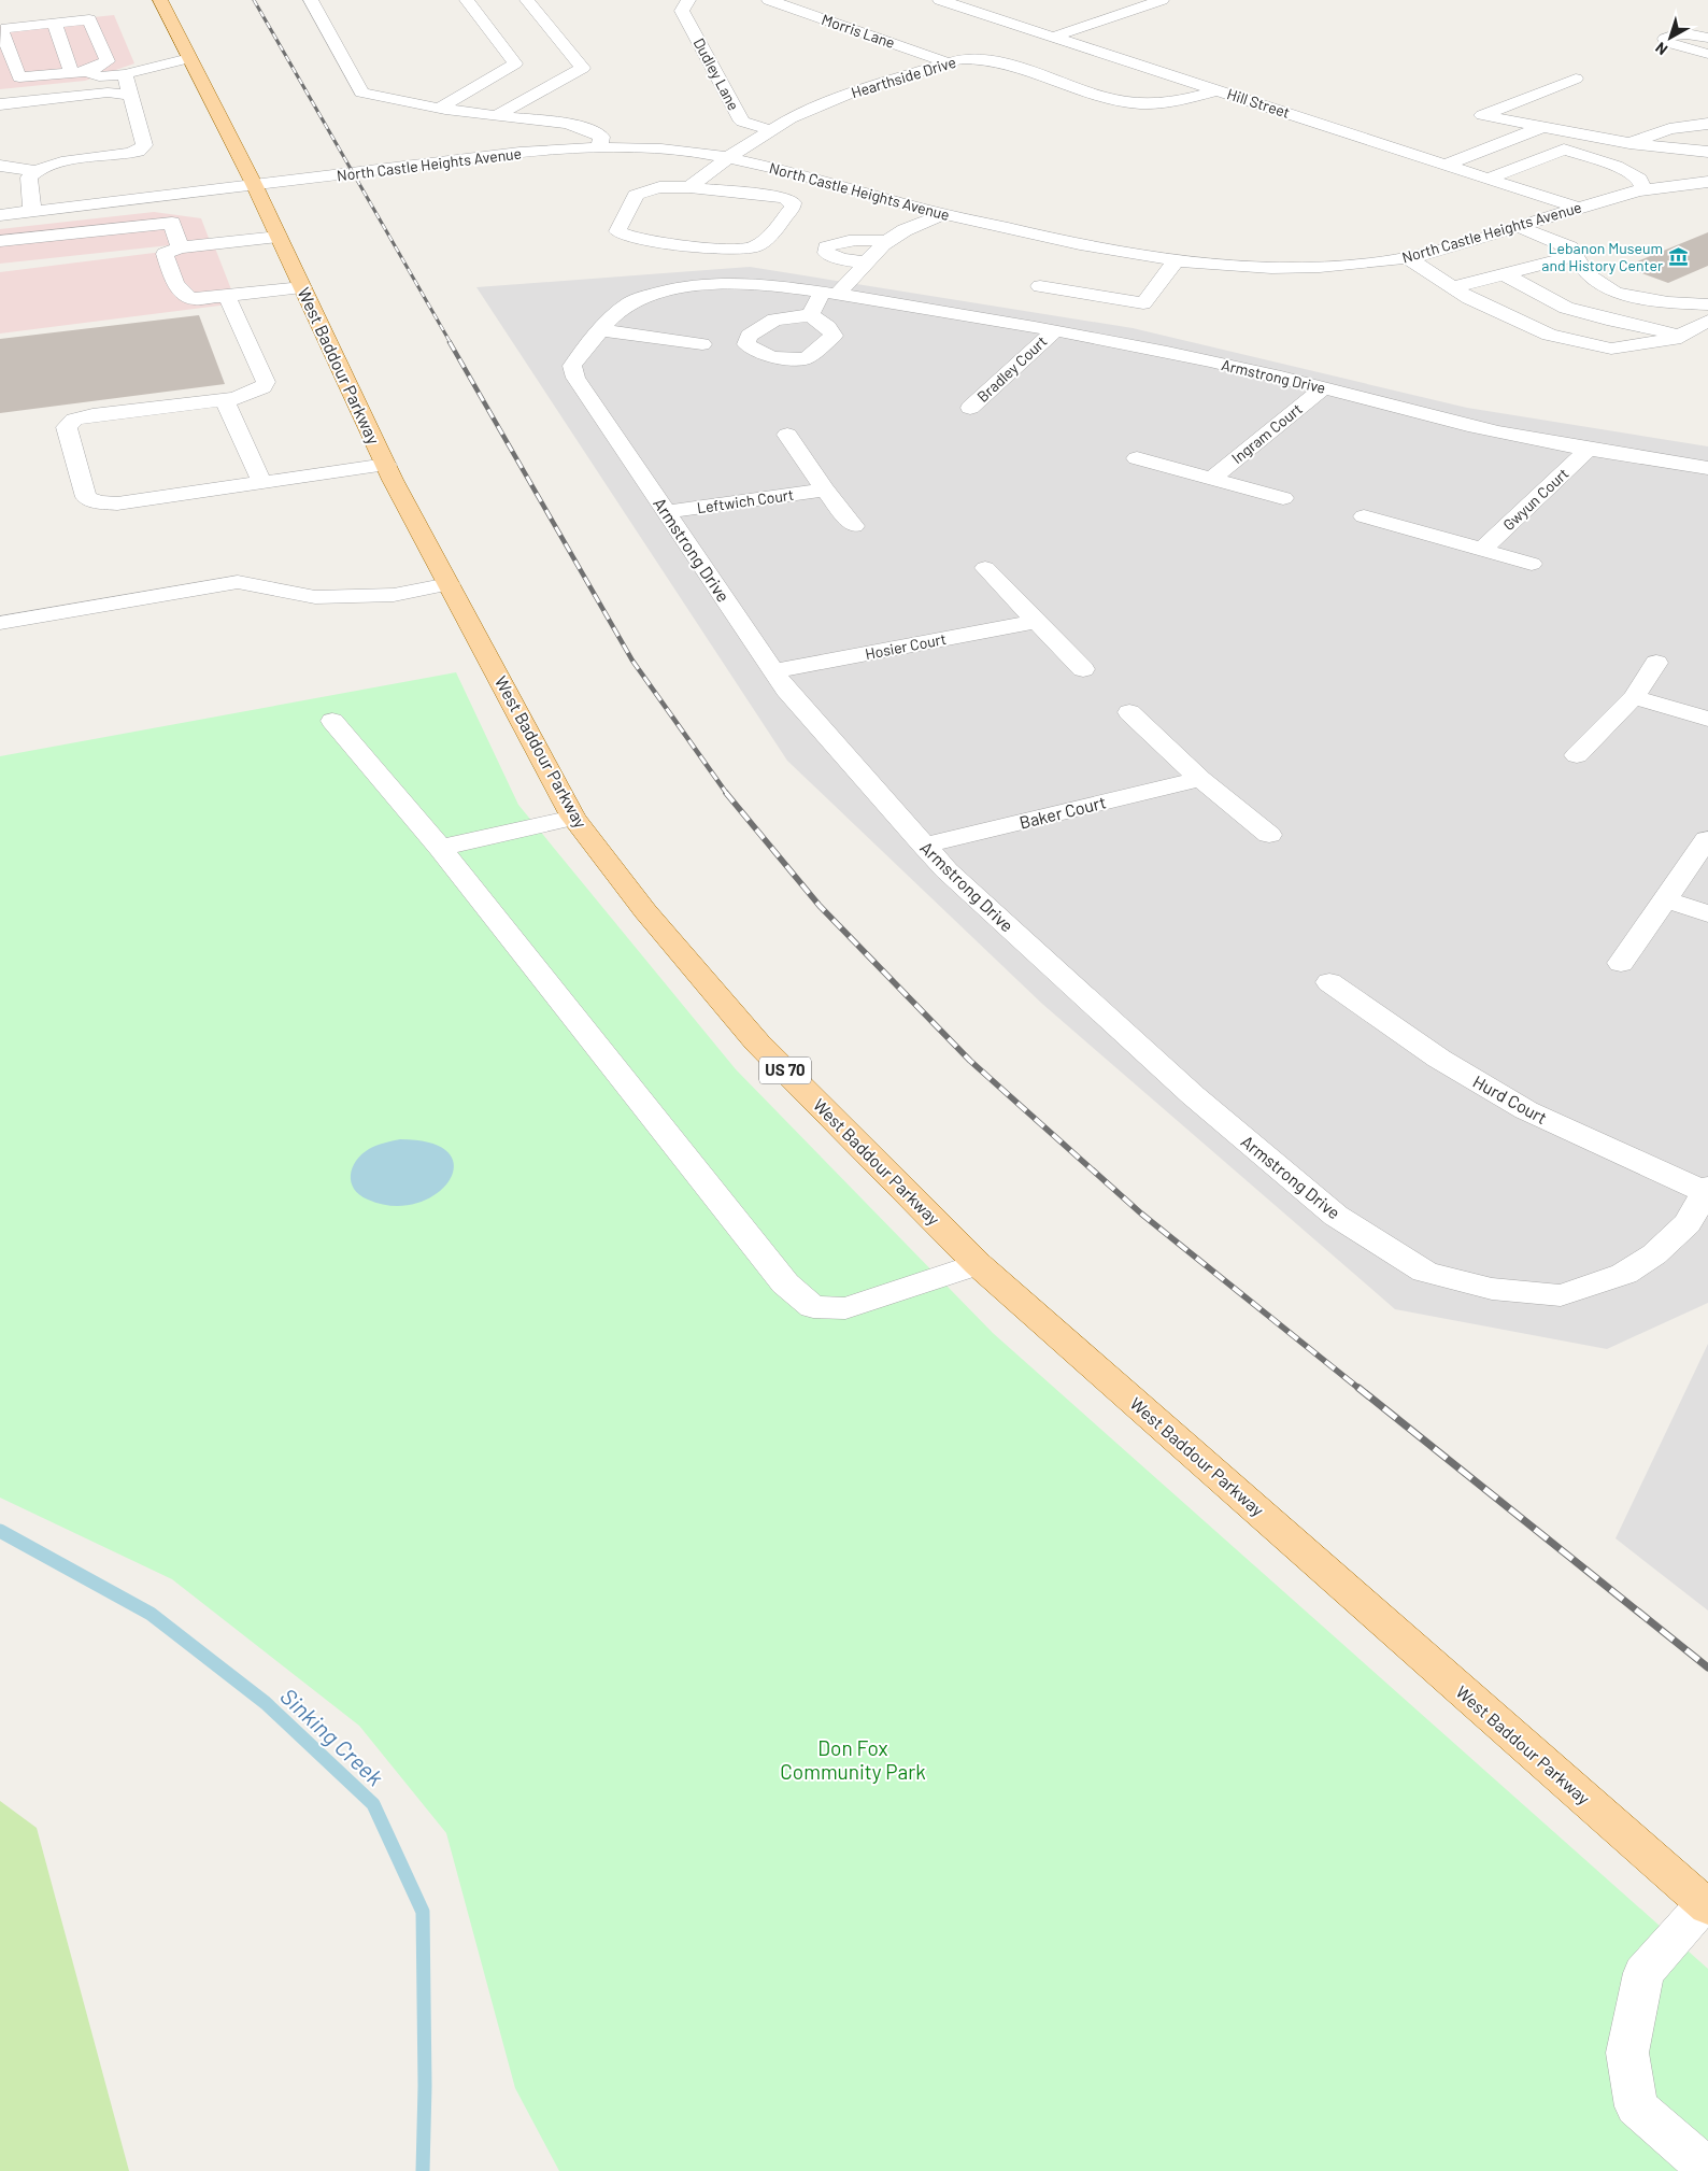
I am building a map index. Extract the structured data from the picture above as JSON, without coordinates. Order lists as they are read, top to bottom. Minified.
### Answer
{"streets":{"main road":["West Baddour Parkway","US 70"],"street":["Morris Lane","Dudley Lane","Hearthside Drive","Hill Street","North Castle Heights Avenue","Bradley Court","Armstrong Drive","Ingram Court","Gwyun Court","Leftwich Court","Hosier Court","Baker Court","Hurd Court"]},"crossings":[["Morris Lane","Hearthside Drive"],["Dudley Lane","Hearthside Drive"],["Hearthside Drive","Hill Street"],["Hearthside Drive","North Castle Heights Avenue"],["Hill Street","North Castle Heights Avenue"],["North Castle Heights Avenue","West Baddour Parkway"],["Bradley Court","Armstrong Drive"],["Armstrong Drive","Ingram Court"],["Armstrong Drive","Gwyun Court"],["Armstrong Drive","Leftwich Court"],["Armstrong Drive","Hosier Court"],["Armstrong Drive","Baker Court"],["Armstrong Drive","Hurd Court"]],"water":["Sinking Creek"],"parks":["Don Fox Community Park"],"places":{"museum":["Lebanon Museum and History Center"]},"north":"bottom left"}
